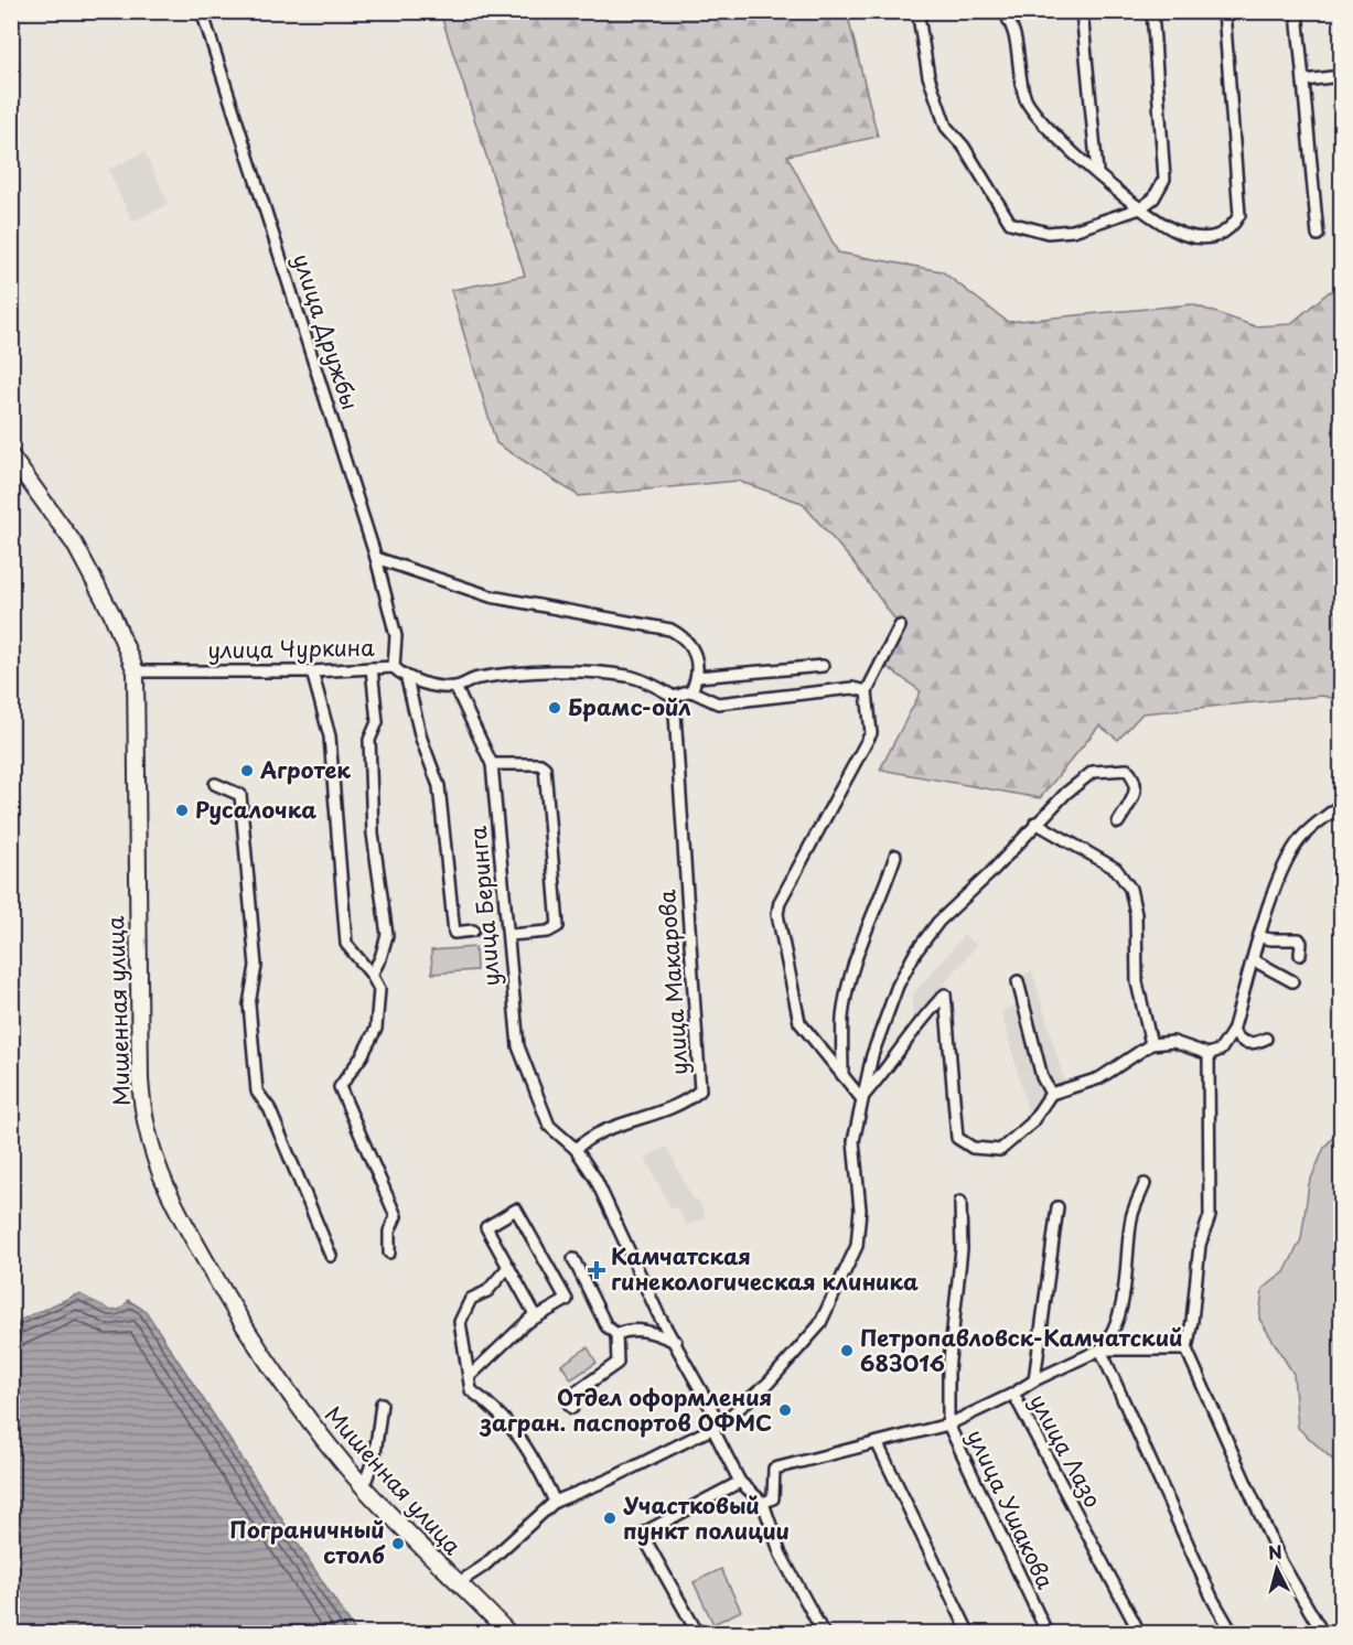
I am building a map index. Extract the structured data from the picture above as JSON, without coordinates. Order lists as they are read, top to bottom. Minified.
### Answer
{"streets":{"main road":["Мишенная улица"],"street":["улица Дружбы","улица Чуркина","улица Беринга","улица Макарова","улица Лазо","улица Ушакова"]},"crossings":[["улица Дружбы","улица Чуркина"],["улица Чуркина","Мишенная улица"],["улица Беринга","улица Макарова"]],"places":{"other":["Брамс-ойл","Агротек","Русалочка","Петропавловск-Камчатский 683016","Отдел оформления загран. паспортов ОФМС","Участковый пункт полиции","Пограничный столб"],"health":["Камчатская гинекологическая клиника"]},"north":"top"}
